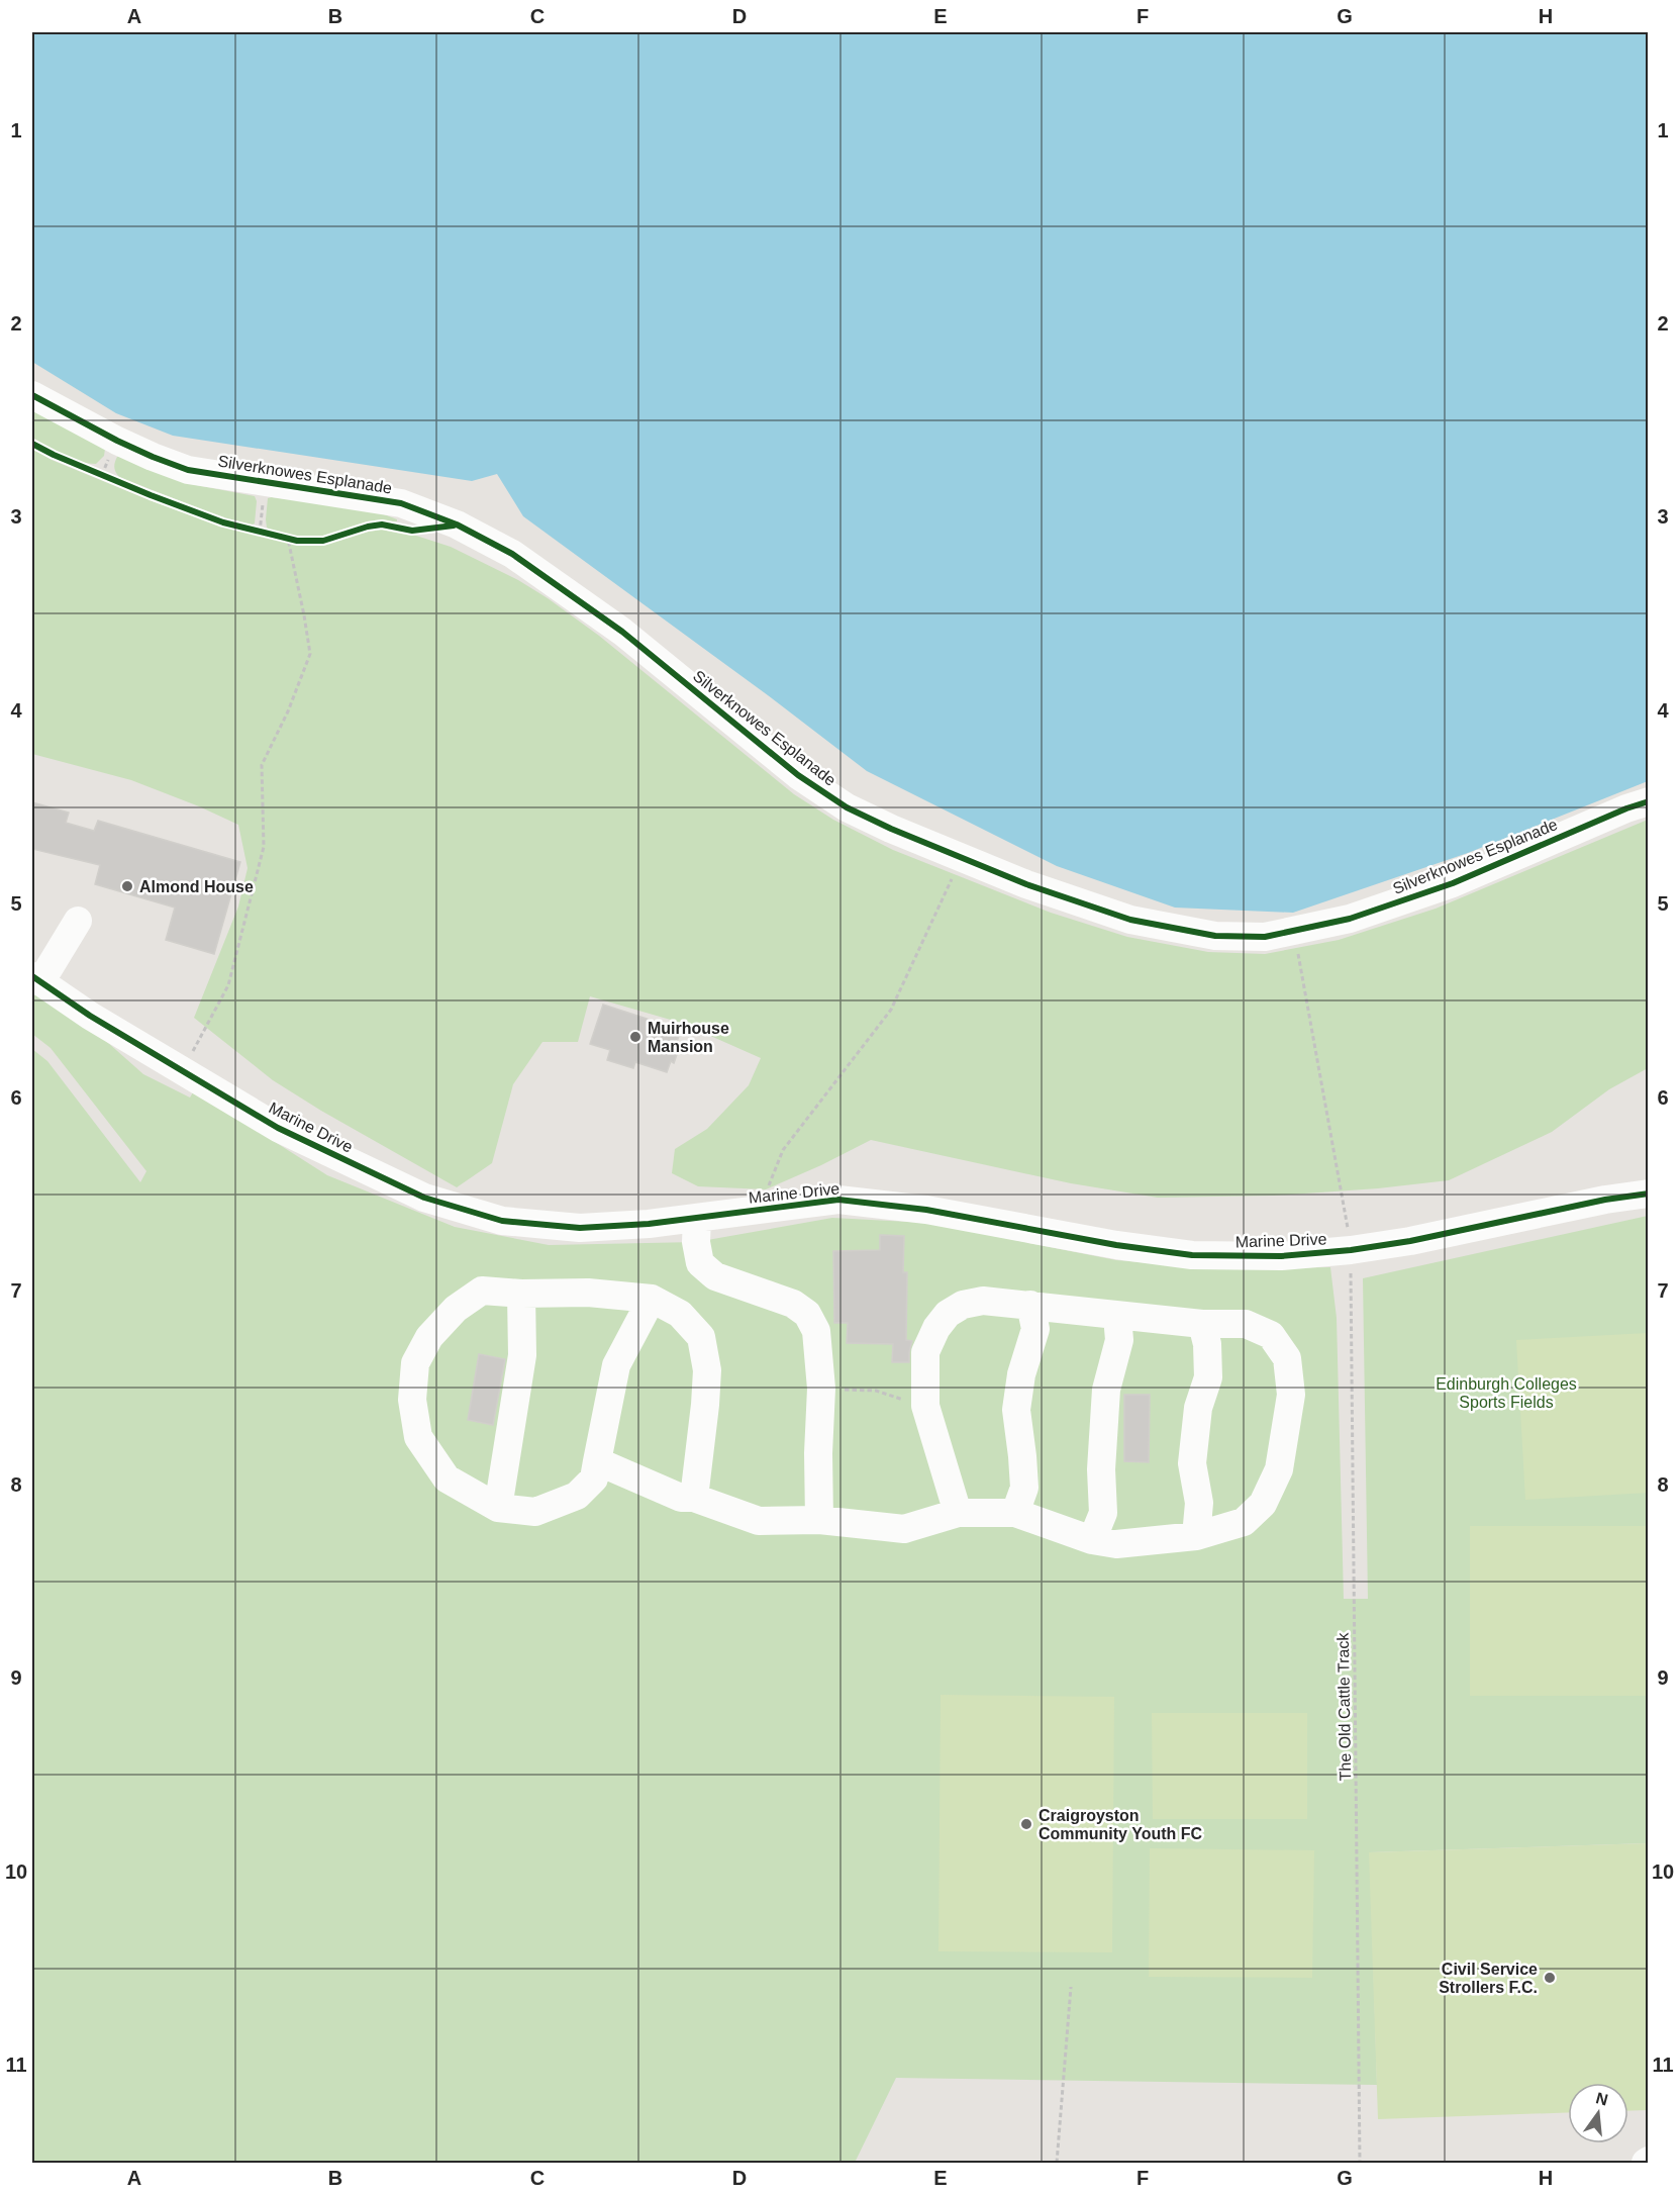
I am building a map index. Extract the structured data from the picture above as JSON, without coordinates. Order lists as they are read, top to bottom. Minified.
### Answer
{"streets":{"street":["Silverknowes Esplanade","Marine Drive"],"path":["The Old Cattle Track"]},"crossings":[["Silverknowes Esplanade","The Old Cattle Track"],["Marine Drive","The Old Cattle Track"]],"parks":["Edinburgh Colleges Sports Fields"],"places":["Almond House","Muirhouse Mansion","Craigroyston Community Youth FC","Civil Service Strollers F.C."],"north":"top","grid":{"columns":["A","B","C","D","E","F","G","H"],"rows":["1","2","3","4","5","6","7","8","9","10","11"]}}
